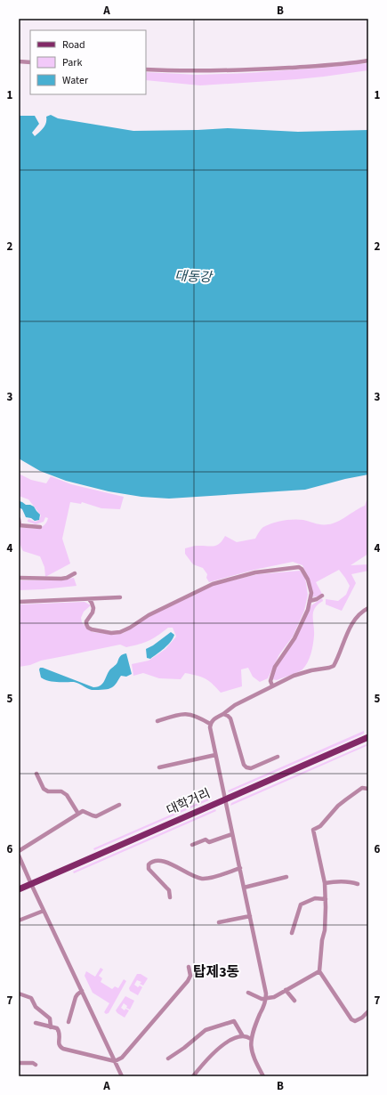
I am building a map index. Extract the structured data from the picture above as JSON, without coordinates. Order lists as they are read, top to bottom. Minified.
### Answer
{"streets":{"main road":["대학거리"]},"districts":["탑제3동"],"water":["대동강"],"legend":["Road","Park","Water"],"grid":{"columns":["A","B"],"rows":["1","2","3","4","5","6","7"]}}
